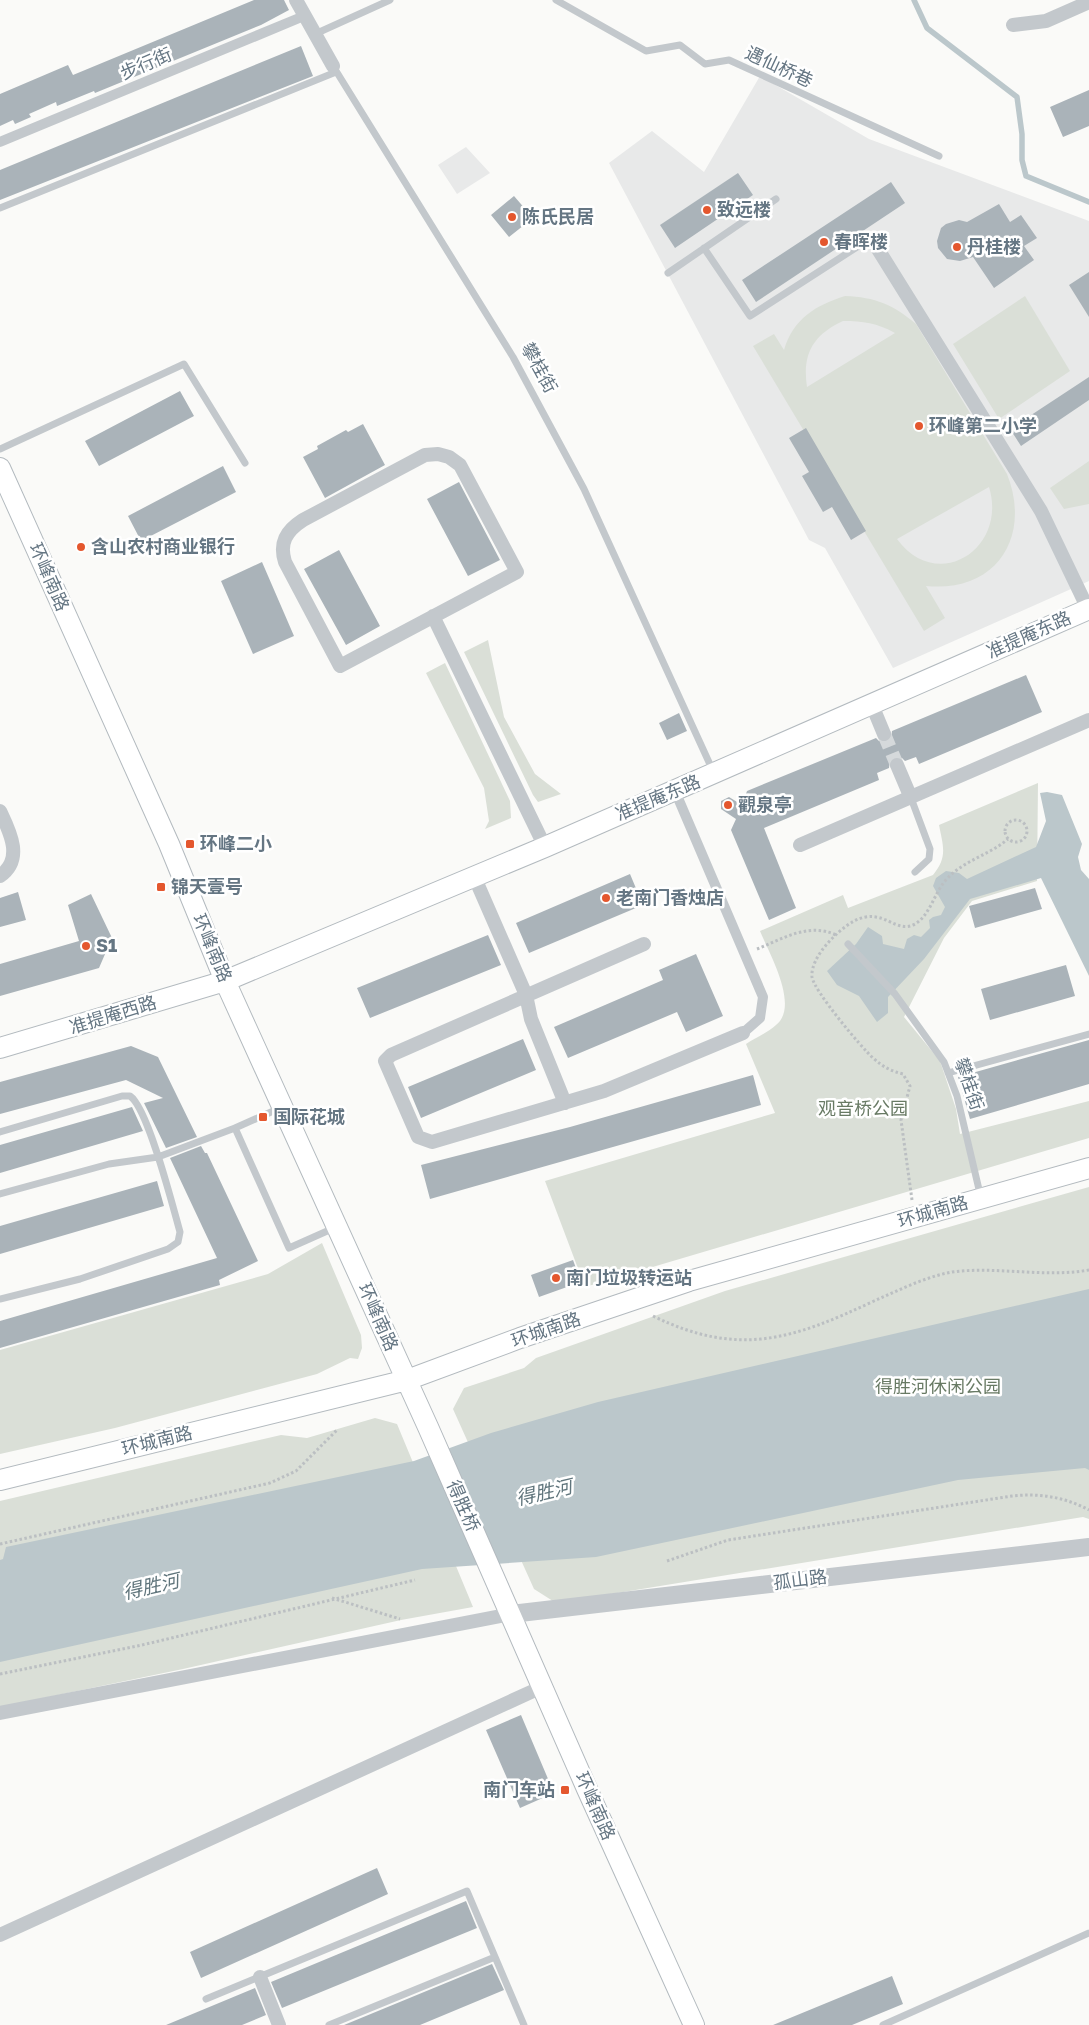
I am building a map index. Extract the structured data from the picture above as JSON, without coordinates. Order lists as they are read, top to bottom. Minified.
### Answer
{"streets":{"main road":["环峰南路","准提庵东路","准提庵西路","环城南路","得胜桥"],"street":["步行街","攀桂街","孤山路"],"lane":["遇仙桥巷"]},"crossings":[["步行街","攀桂街"],["攀桂街","准提庵东路"],["攀桂街","环城南路"],["环峰南路","准提庵东路"],["环峰南路","准提庵西路"],["环峰南路","环城南路"],["环峰南路","得胜桥"],["环峰南路","孤山路"],["准提庵东路","准提庵西路"]],"water":["得胜河"],"parks":["观音桥公园","得胜河休闲公园"],"places":{"other":["致远楼","陈氏民居","春晖楼","丹桂楼","环峰第二小学","含山农村商业银行","觀泉亭","老南门香烛店","S1","南门垃圾转运站"],"transit":["环峰二小","锦天壹号","国际花城","南门车站"]}}
